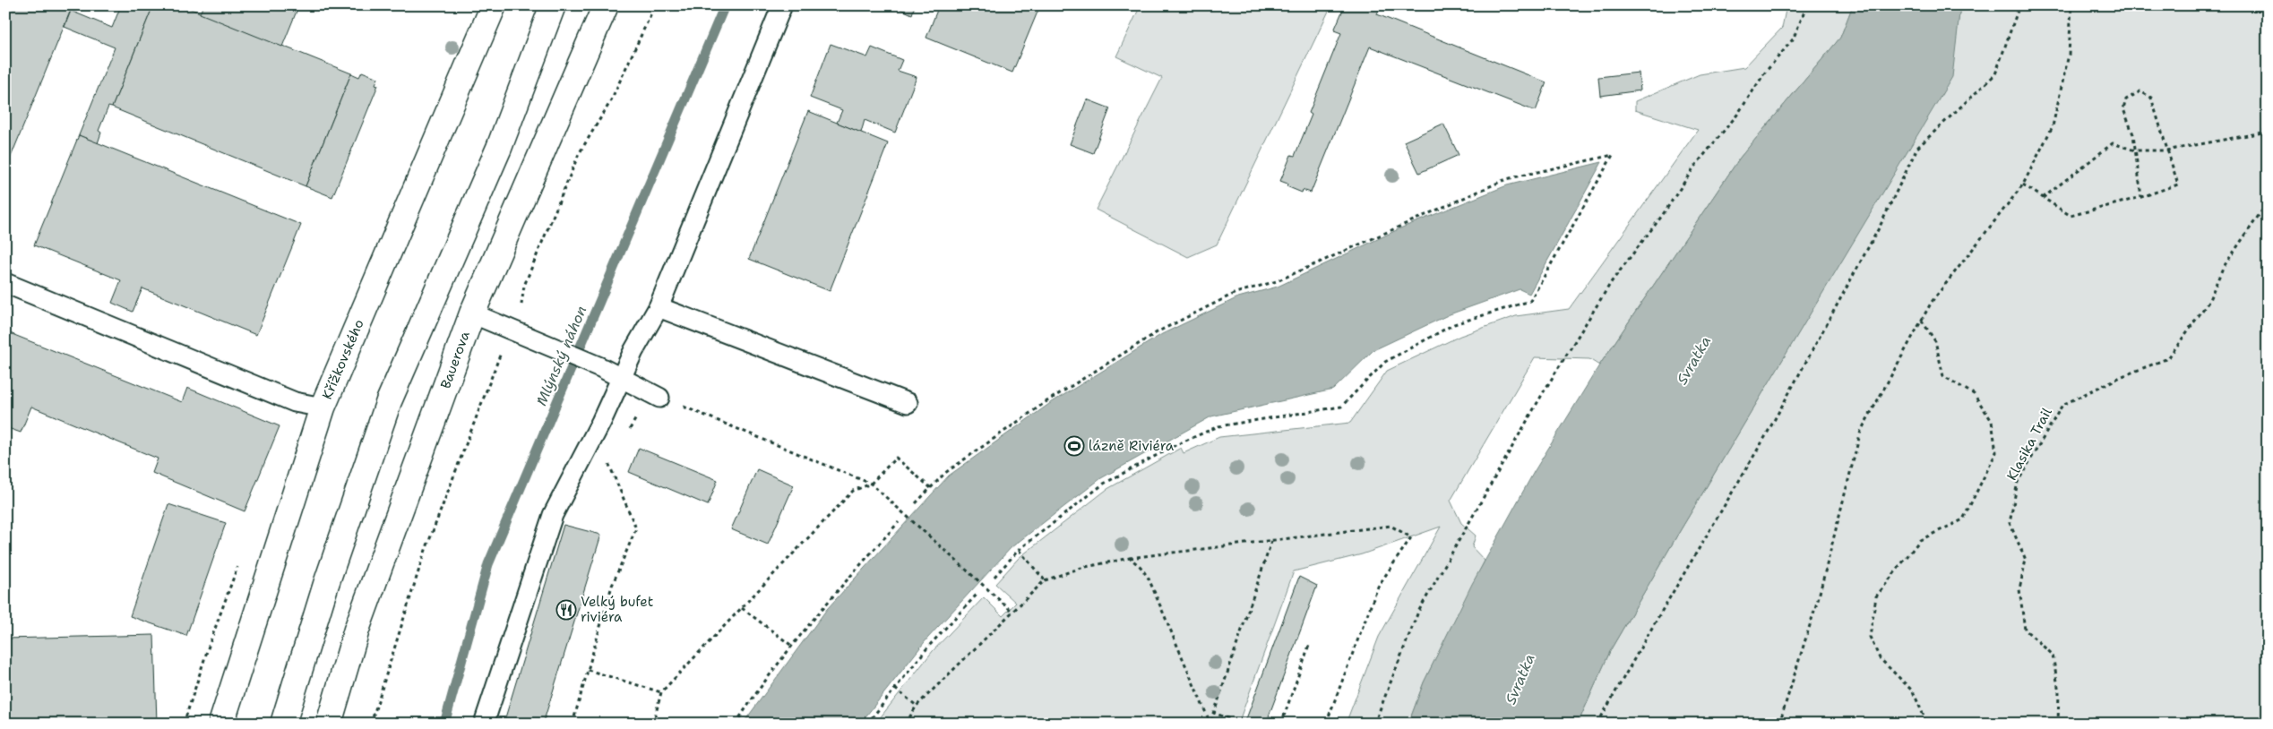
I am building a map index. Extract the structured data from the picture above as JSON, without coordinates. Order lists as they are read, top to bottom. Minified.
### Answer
{"streets":{"main road":["Křížkovského","Bauerova"],"path":["Klasika Trail"]},"water":["Mlýnský náhon","Svratka"],"places":{"sports":["lázně Riviéra"],"restaurant":["Velký bufet riviéra"]}}
